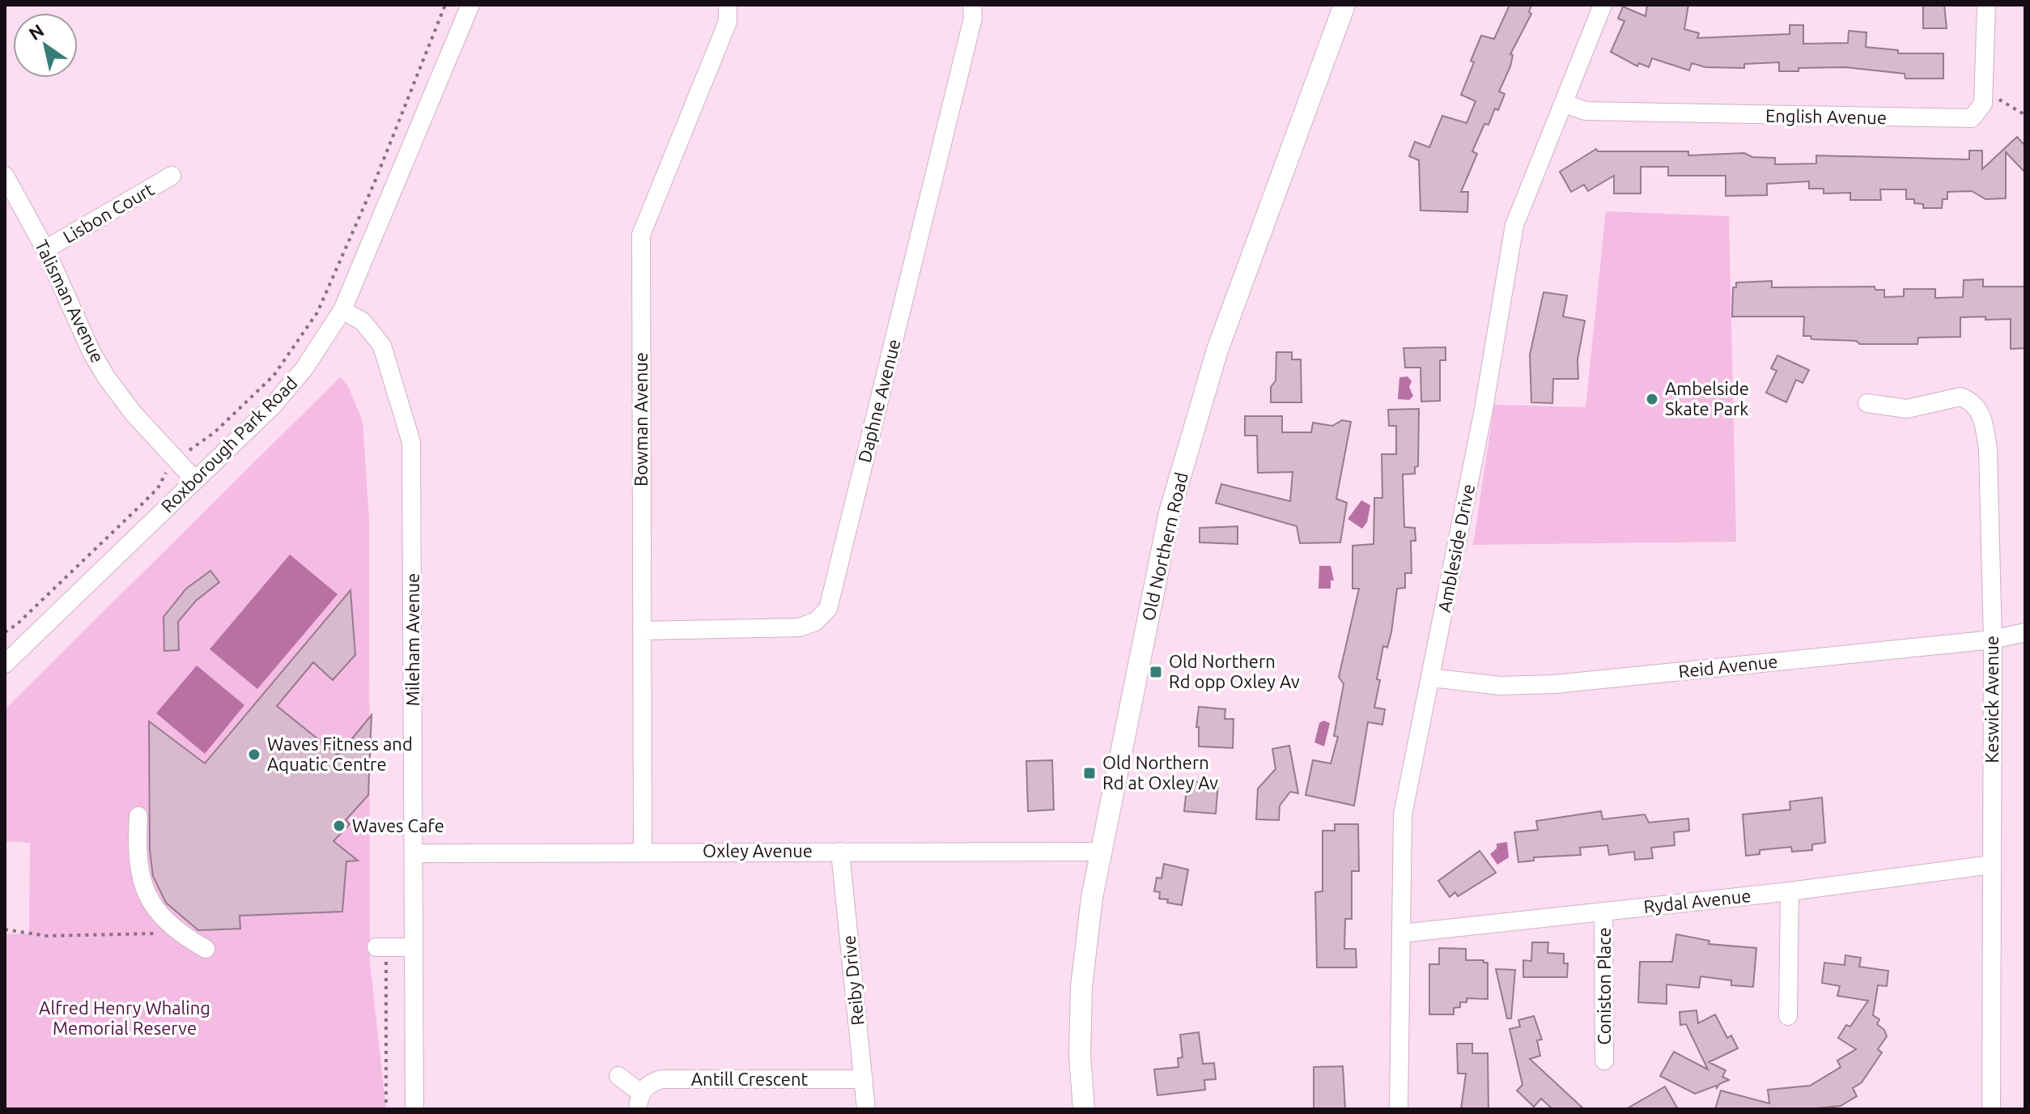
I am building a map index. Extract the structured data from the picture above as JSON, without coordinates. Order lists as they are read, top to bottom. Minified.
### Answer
{"streets":{"main road":["Old Northern Road"],"street":["English Avenue","Lisbon Court","Talisman Avenue","Daphne Avenue","Bowman Avenue","Roxborough Park Road","Ambleside Drive","Mileham Avenue","Reid Avenue","Keswick Avenue","Oxley Avenue","Rydal Avenue","Reiby Drive","Coniston Place","Antill Crescent"]},"crossings":[["English Avenue","Ambleside Drive"],["Lisbon Court","Talisman Avenue"],["Talisman Avenue","Roxborough Park Road"],["Daphne Avenue","Bowman Avenue"],["Bowman Avenue","Oxley Avenue"],["Roxborough Park Road","Mileham Avenue"],["Old Northern Road","Oxley Avenue"],["Ambleside Drive","Reid Avenue"],["Ambleside Drive","Rydal Avenue"],["Mileham Avenue","Oxley Avenue"],["Reid Avenue","Keswick Avenue"],["Keswick Avenue","Rydal Avenue"],["Oxley Avenue","Reiby Drive"],["Rydal Avenue","Coniston Place"],["Reiby Drive","Antill Crescent"]],"parks":["Alfred Henry Whaling Memorial Reserve"],"places":{"other":["Ambelside Skate Park","Waves Fitness and Aquatic Centre","Waves Cafe"],"transit":["Old Northern Rd opp Oxley Av","Old Northern Rd at Oxley Av"]},"north":"top left"}
